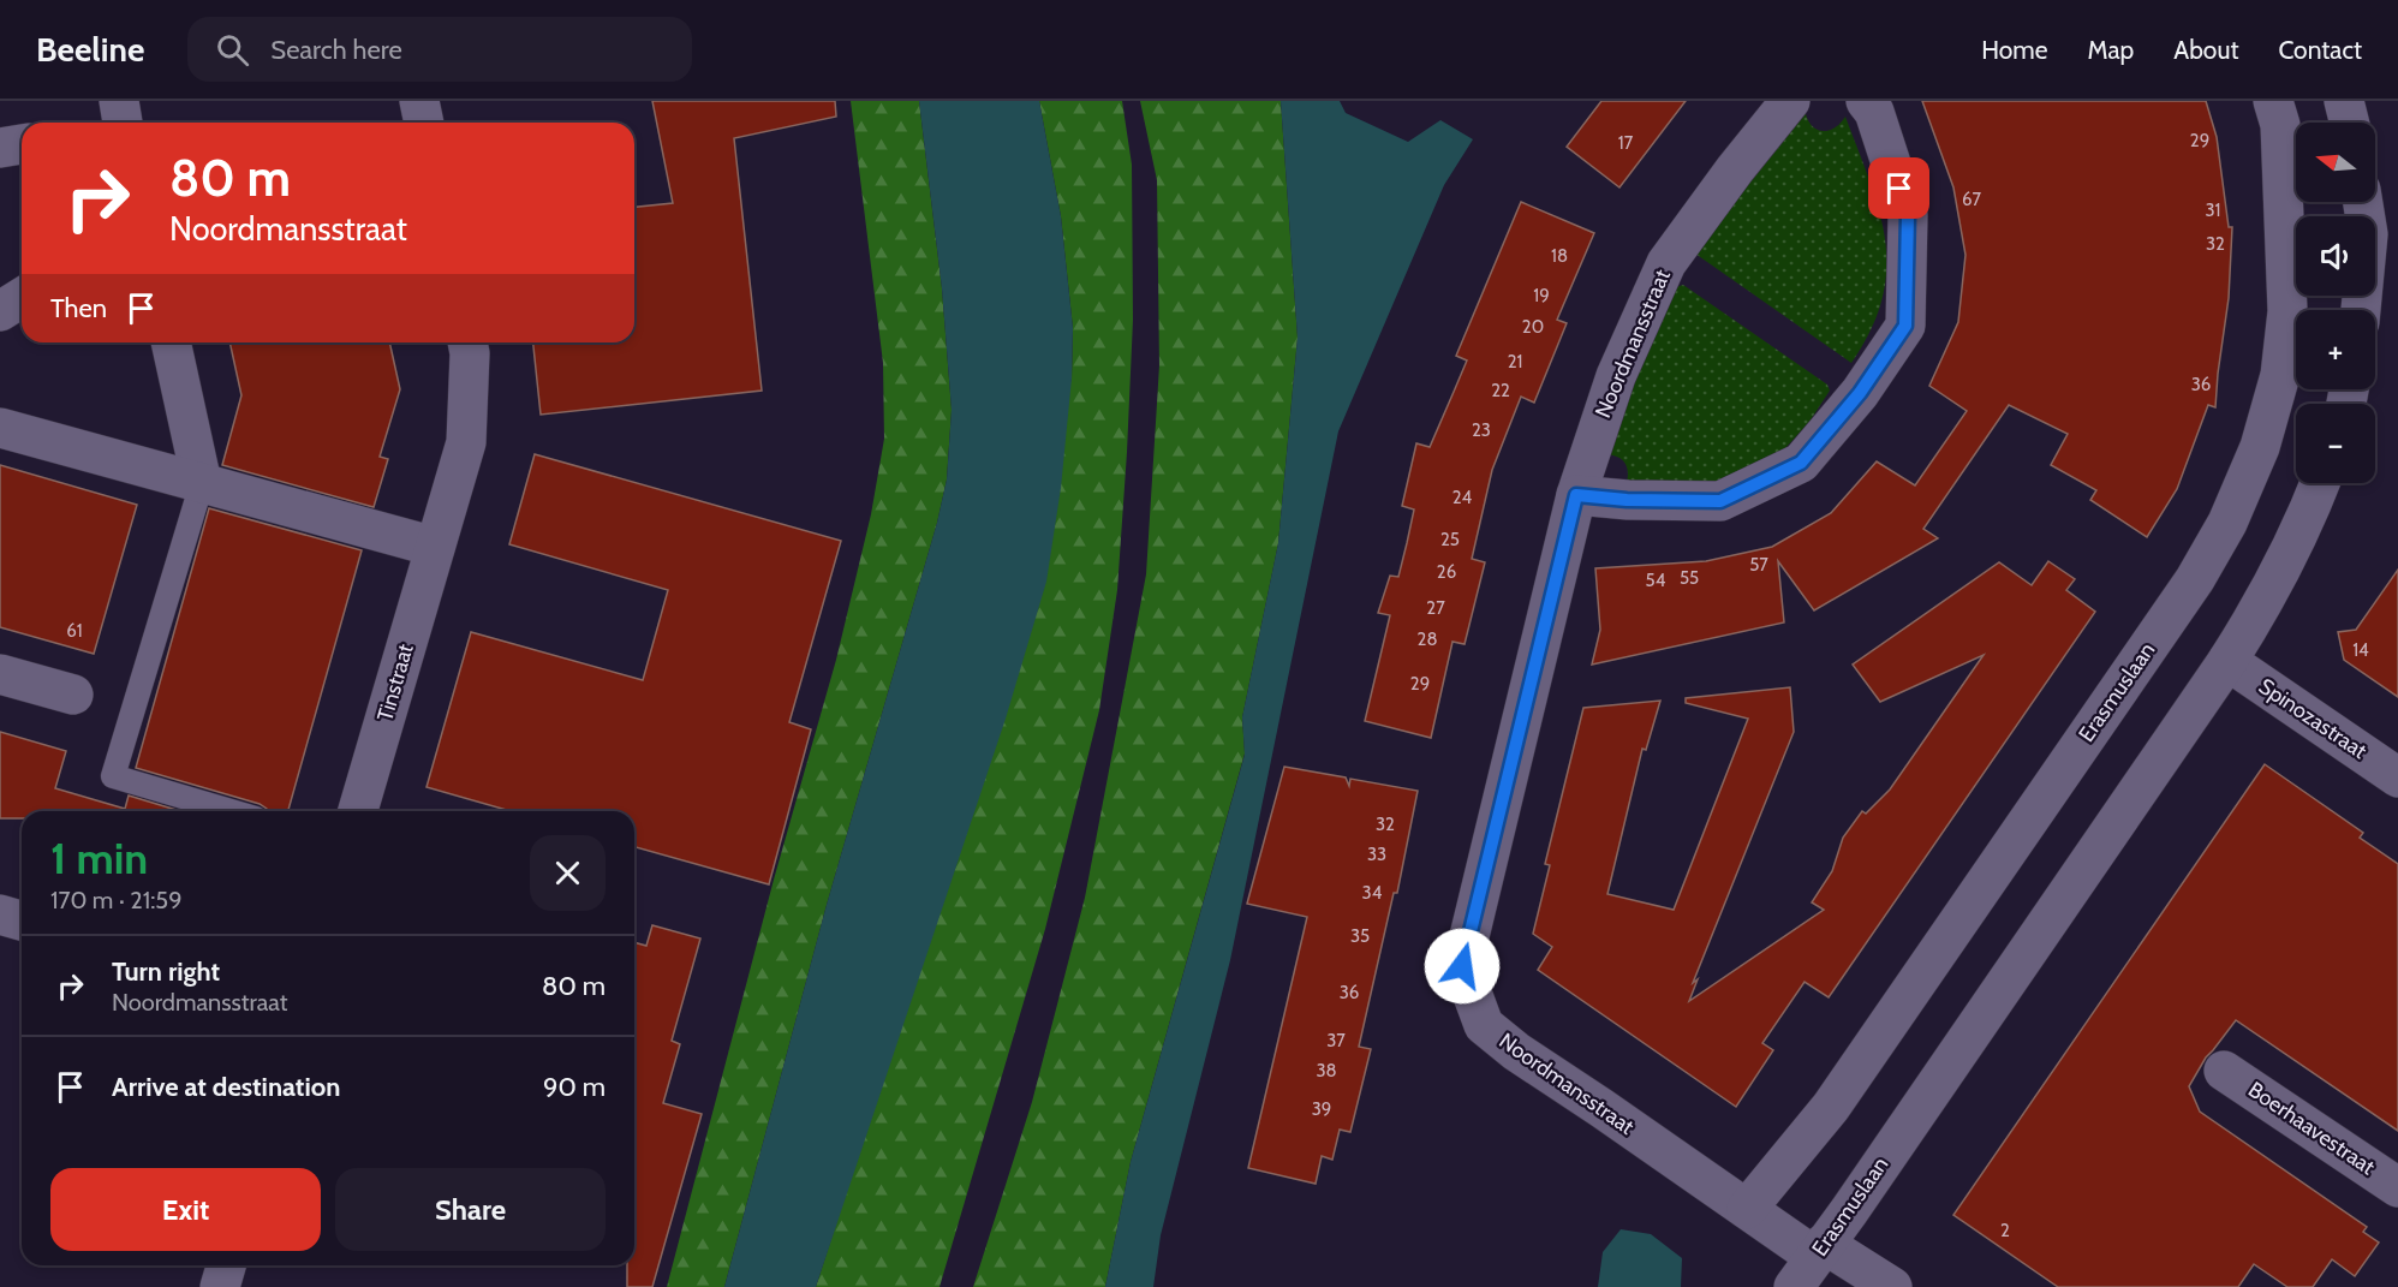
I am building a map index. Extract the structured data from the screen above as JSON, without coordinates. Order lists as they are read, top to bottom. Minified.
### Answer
{"streets":{"street":["Noordmansstraat","Tinstraat","Erasmuslaan","Spinozastraat","Boerhaavestraat"]},"crossings":[["Noordmansstraat","Erasmuslaan"],["Erasmuslaan","Spinozastraat"]],"house_numbers":["29","17","67","31","32","18","19","20","21","36","22","23","24","25","57","26","55","54","27","61","28","14","29","32","33","34","35","36","37","38","39","2"],"north":"left","page":{"header":"Beeline","search":"Search here","nav":["Home","Map","About","Contact"],"map_buttons":["+","−"],"turn":["80 m","Noordmansstraat"],"then":"Then","heading":["1 min","170 m · 21:59"],"list":[{"name":"Turn right","note":"Noordmansstraat","value":"80 m"},{"name":"Arrive at destination","value":"90 m"}],"buttons":["Exit","Share"]}}
